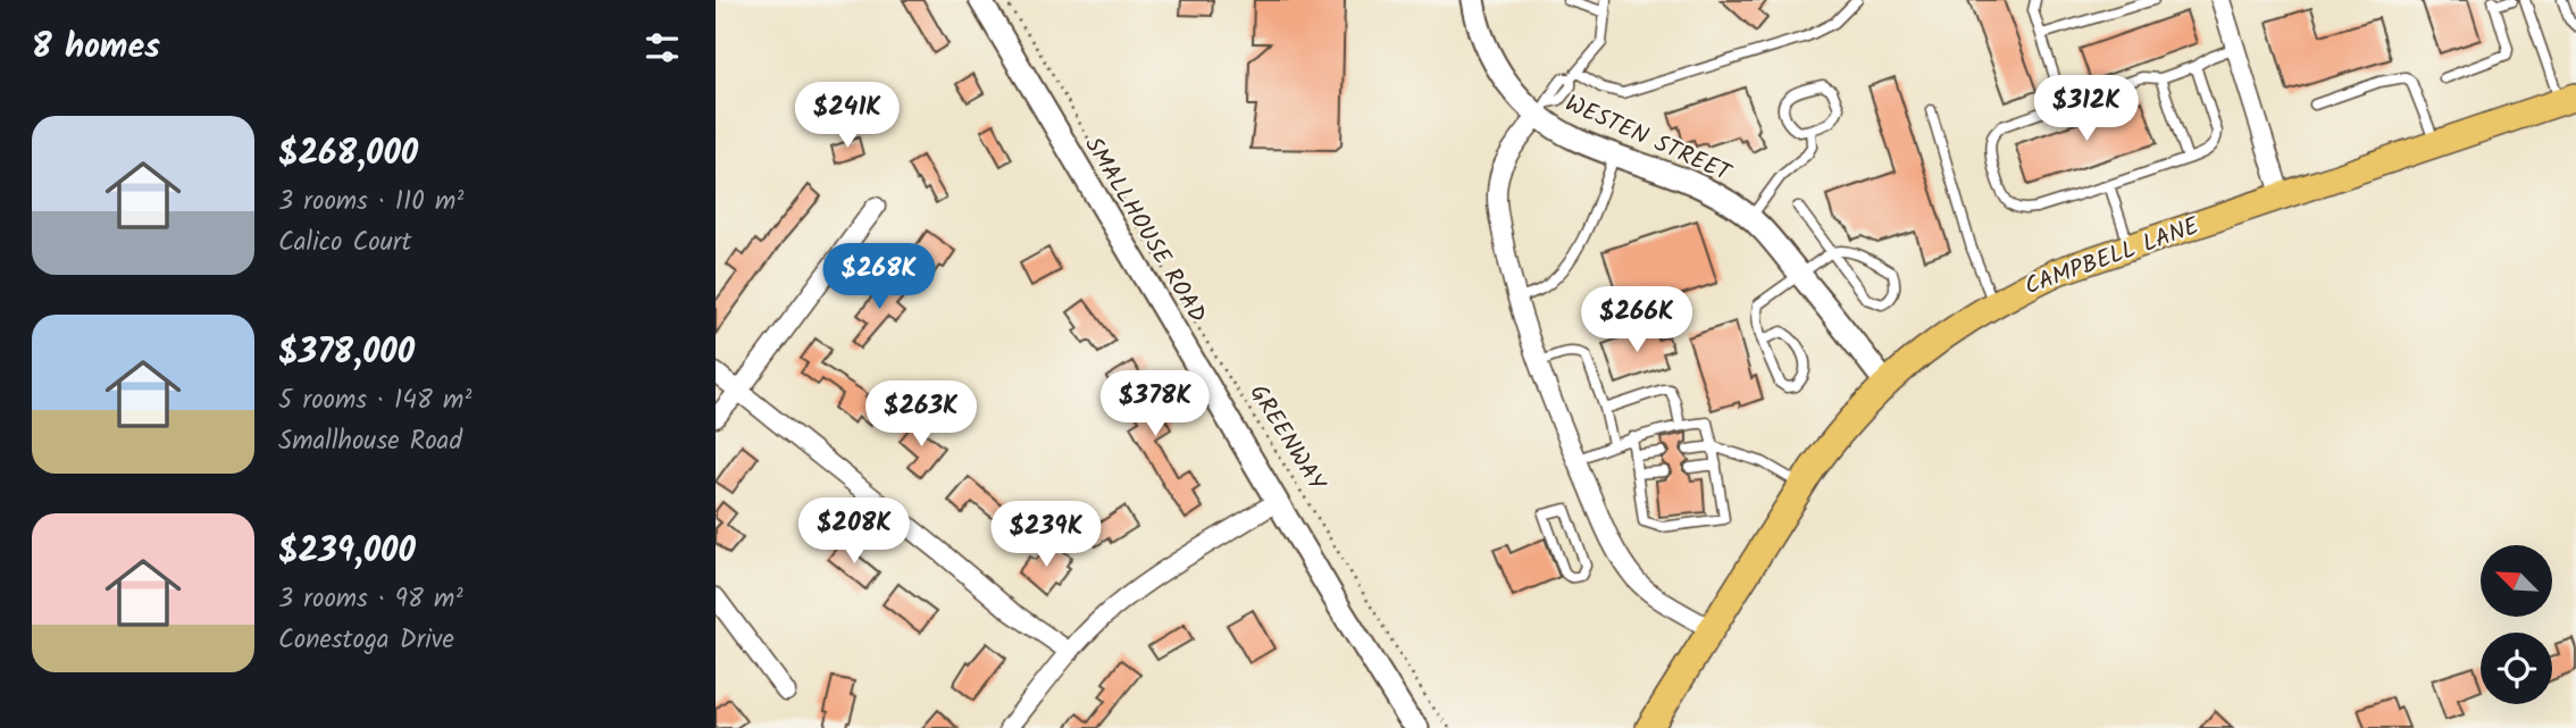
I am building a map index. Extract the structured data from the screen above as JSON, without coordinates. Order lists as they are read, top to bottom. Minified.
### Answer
{"streets":{"main road":["CAMPBELL LANE"],"street":["WESTEN STREET","SMALLHOUSE ROAD"],"path":["GREENWAY"]},"crossings":[["WESTEN STREET","CAMPBELL LANE"]],"north":"top left","page":{"heading":"8 homes","price":["$312K","$241K","$268K","$266K","$378K","$263K","$208K","$239K"],"list":[{"name":"$268,000","note":"3 rooms · 110 m² · Calico Court"},{"name":"$378,000","note":"5 rooms · 148 m² · Smallhouse Road"},{"name":"$239,000","note":"3 rooms · 98 m² · Conestoga Drive"}]}}
